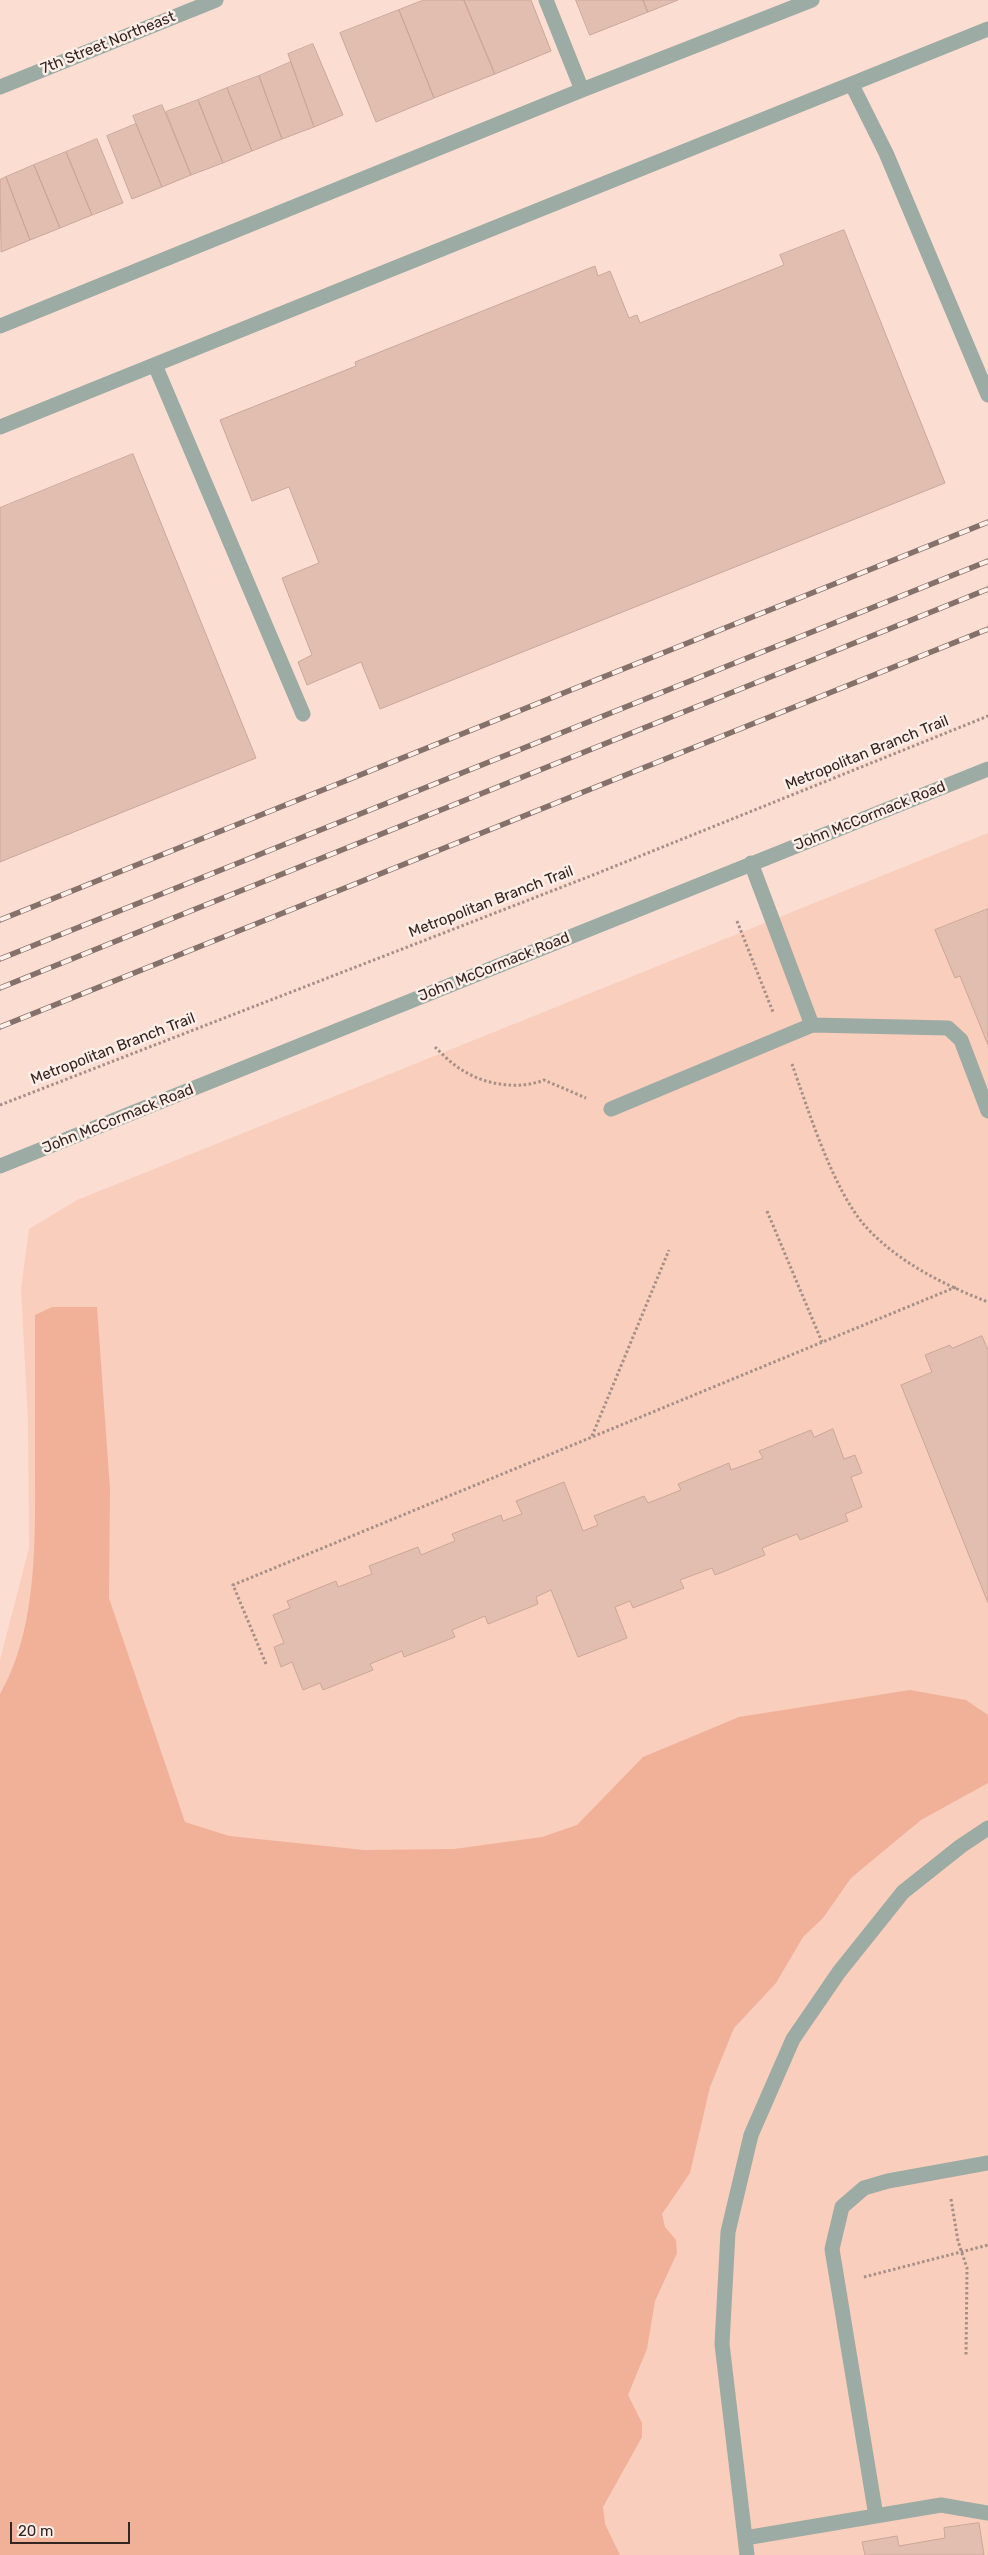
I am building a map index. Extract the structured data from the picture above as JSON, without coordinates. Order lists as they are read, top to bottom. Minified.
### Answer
{"streets":{"street":["7th Street Northeast","John McCormack Road"],"path":["Metropolitan Branch Trail"]},"scale_bar":"20 m"}
